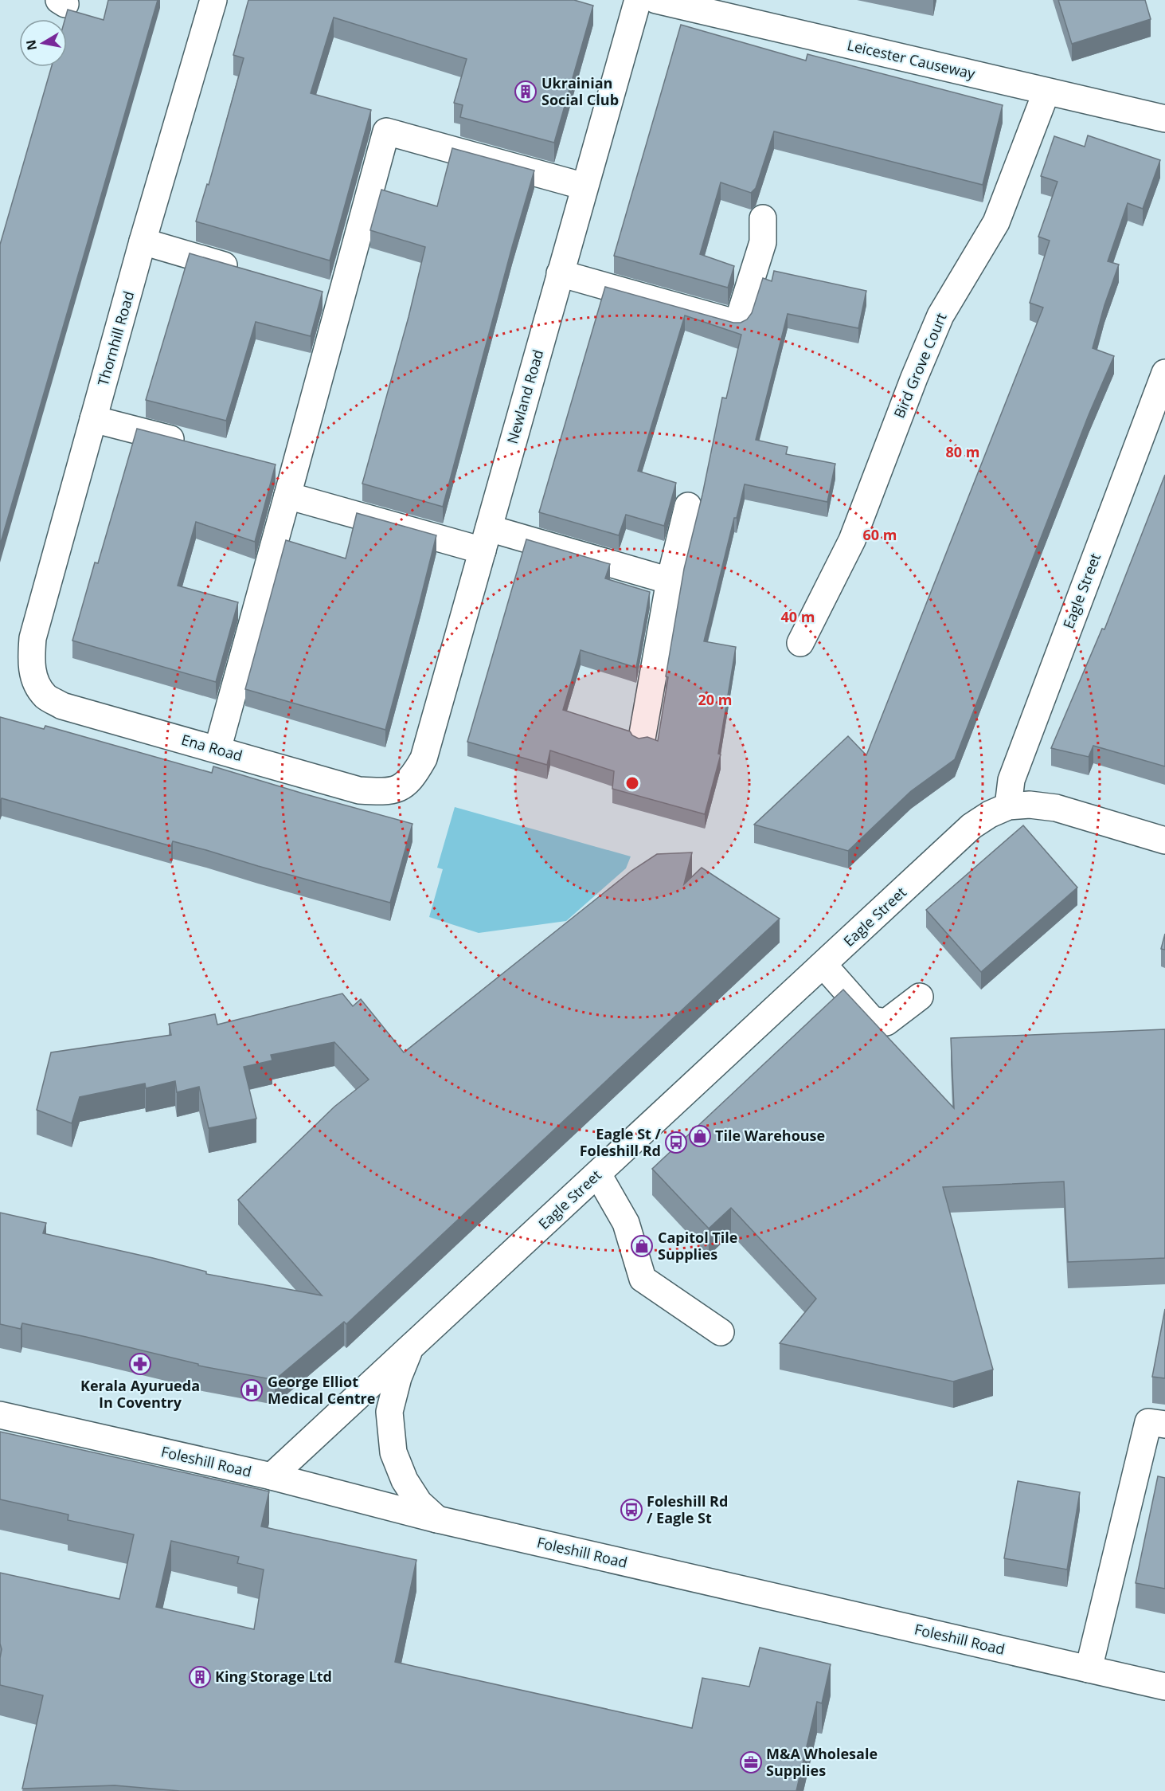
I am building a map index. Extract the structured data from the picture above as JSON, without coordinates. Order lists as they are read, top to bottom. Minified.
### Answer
{"streets":{"street":["Leicester Causeway","Thornhill Road","Bird Grove Court","Newland Road","Eagle Street","Ena Road","Foleshill Road"]},"crossings":[["Leicester Causeway","Bird Grove Court"],["Thornhill Road","Ena Road"],["Newland Road","Ena Road"],["Eagle Street","Foleshill Road"]],"places":{"building":["Ukrainian Social Club","King Storage Ltd"],"shop":["Tile Warehouse","Capitol Tile Supplies"],"bus stop":["Eagle St / Foleshill Rd","Foleshill Rd / Eagle St"],"pharmacy":["Kerala Ayurueda In Coventry"],"hospital":["George Elliot Medical Centre"],"office":["M&A Wholesale Supplies"]},"north":"left","rings":["80 m","60 m","40 m","20 m"]}
